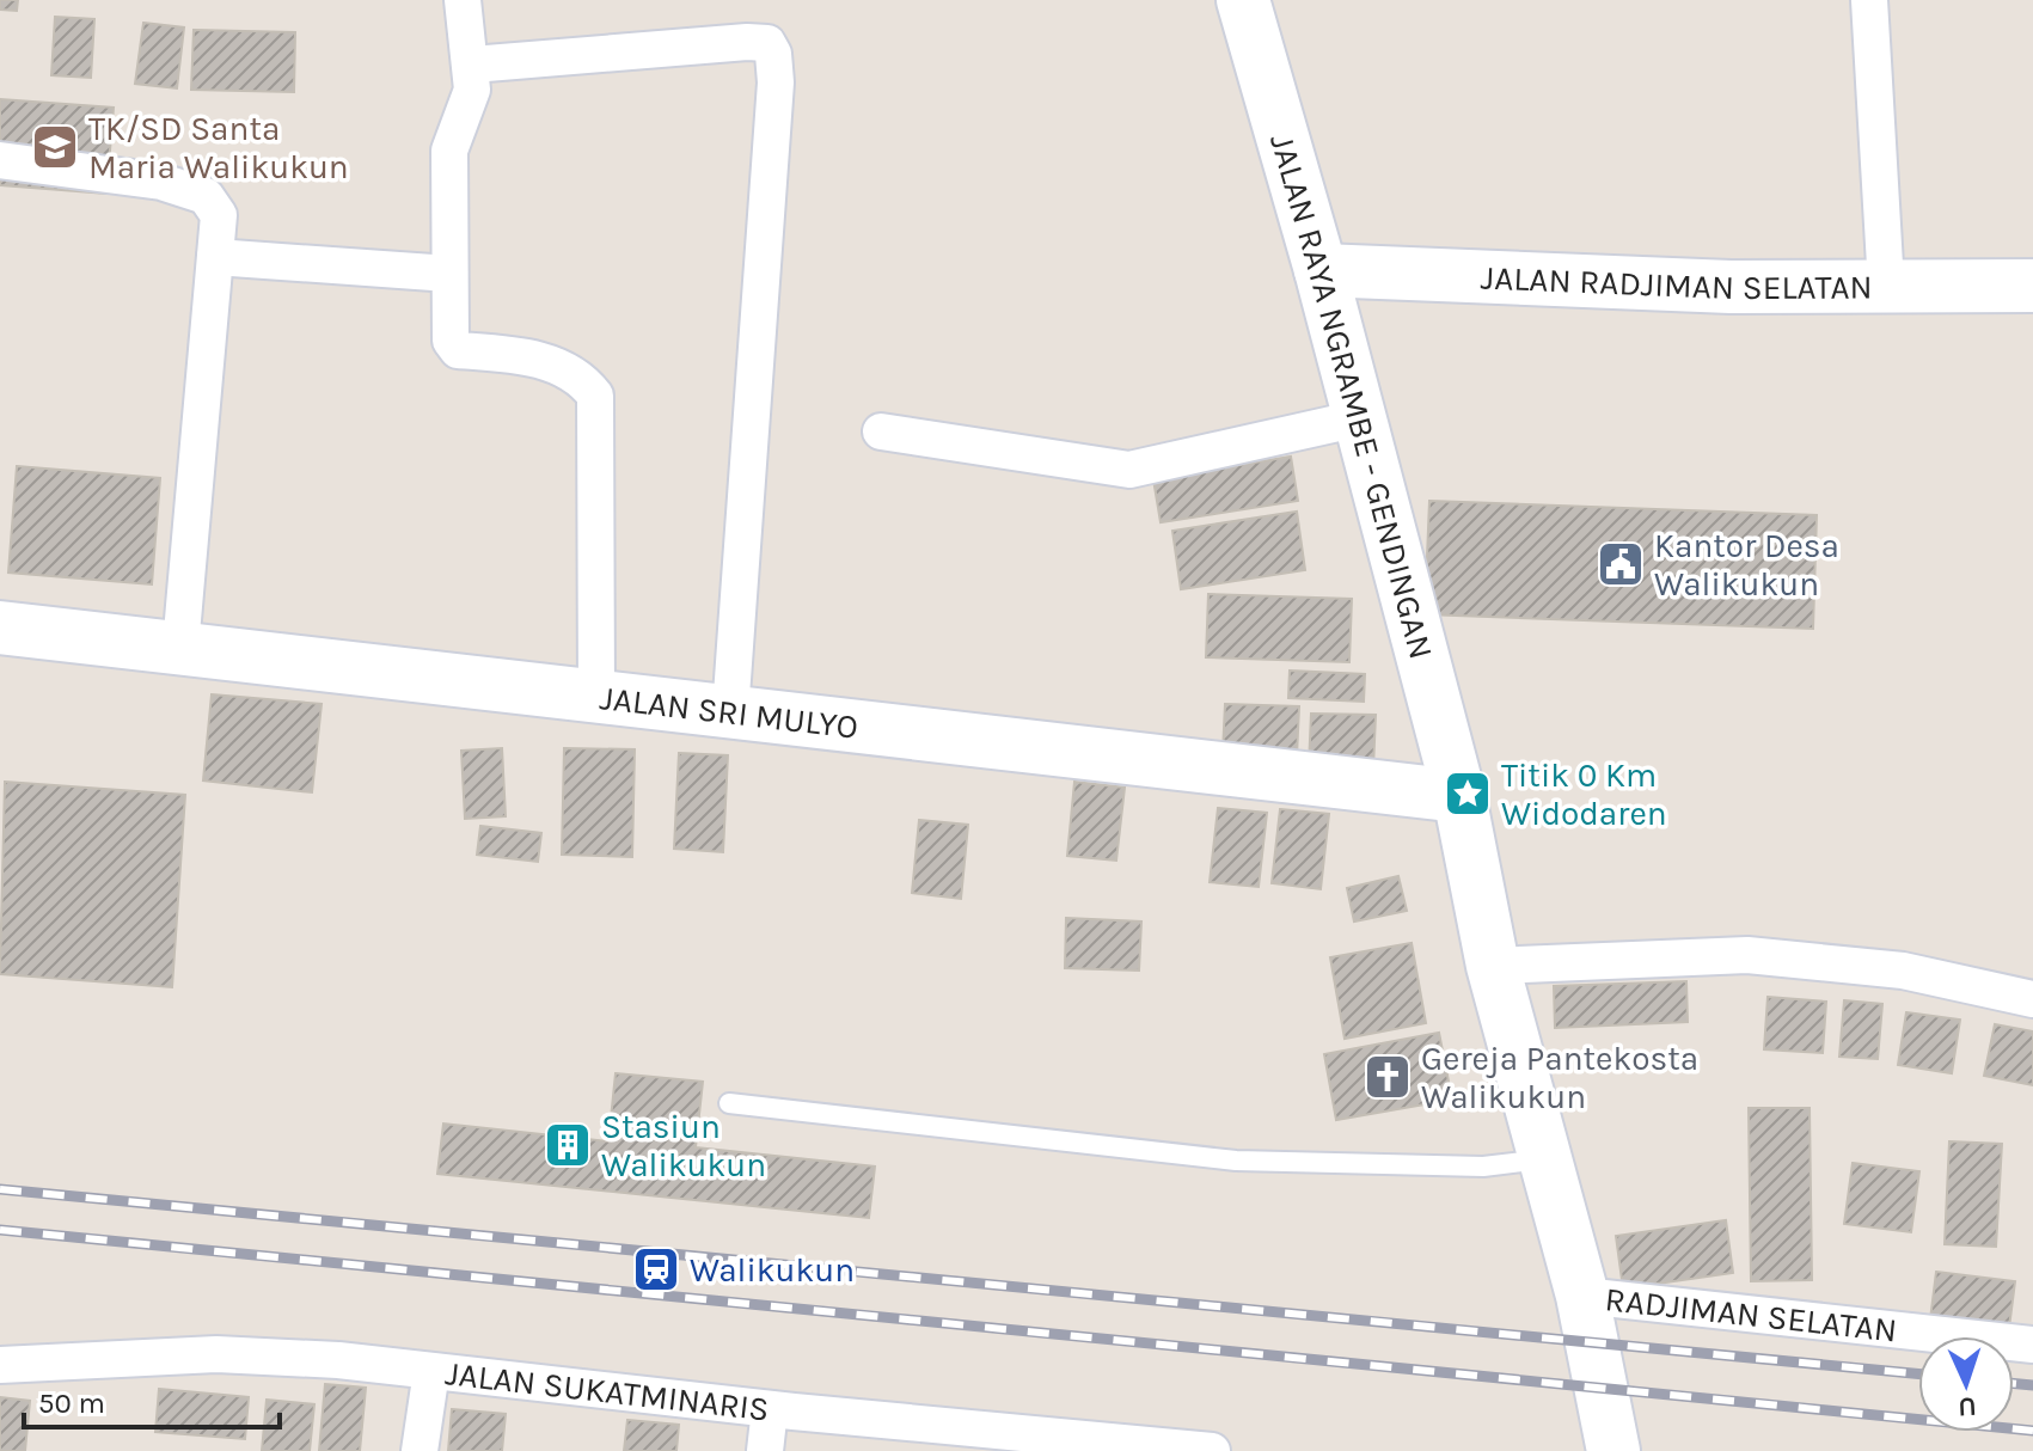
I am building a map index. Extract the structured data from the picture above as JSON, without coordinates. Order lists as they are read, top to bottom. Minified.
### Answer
{"streets":{"main road":["JALAN RADJIMAN SELATAN","JALAN RAYA NGRAMBE - GENDINGAN","JALAN SRI MULYO"],"street":["RADJIMAN SELATAN","JALAN SUKATMINARIS"]},"crossings":[["JALAN RADJIMAN SELATAN","JALAN RAYA NGRAMBE - GENDINGAN"],["JALAN RAYA NGRAMBE - GENDINGAN","JALAN SRI MULYO"],["JALAN RAYA NGRAMBE - GENDINGAN","RADJIMAN SELATAN"]],"places":{"school or university":["TK/SD Santa Maria Walikukun"],"public building":["Kantor Desa Walikukun"],"place":["Titik 0 Km Widodaren"],"church":["Gereja Pantekosta Walikukun"],"building":["Stasiun Walikukun"],"station":["Walikukun"]},"scale_bar":"50 m","north":"bottom"}
